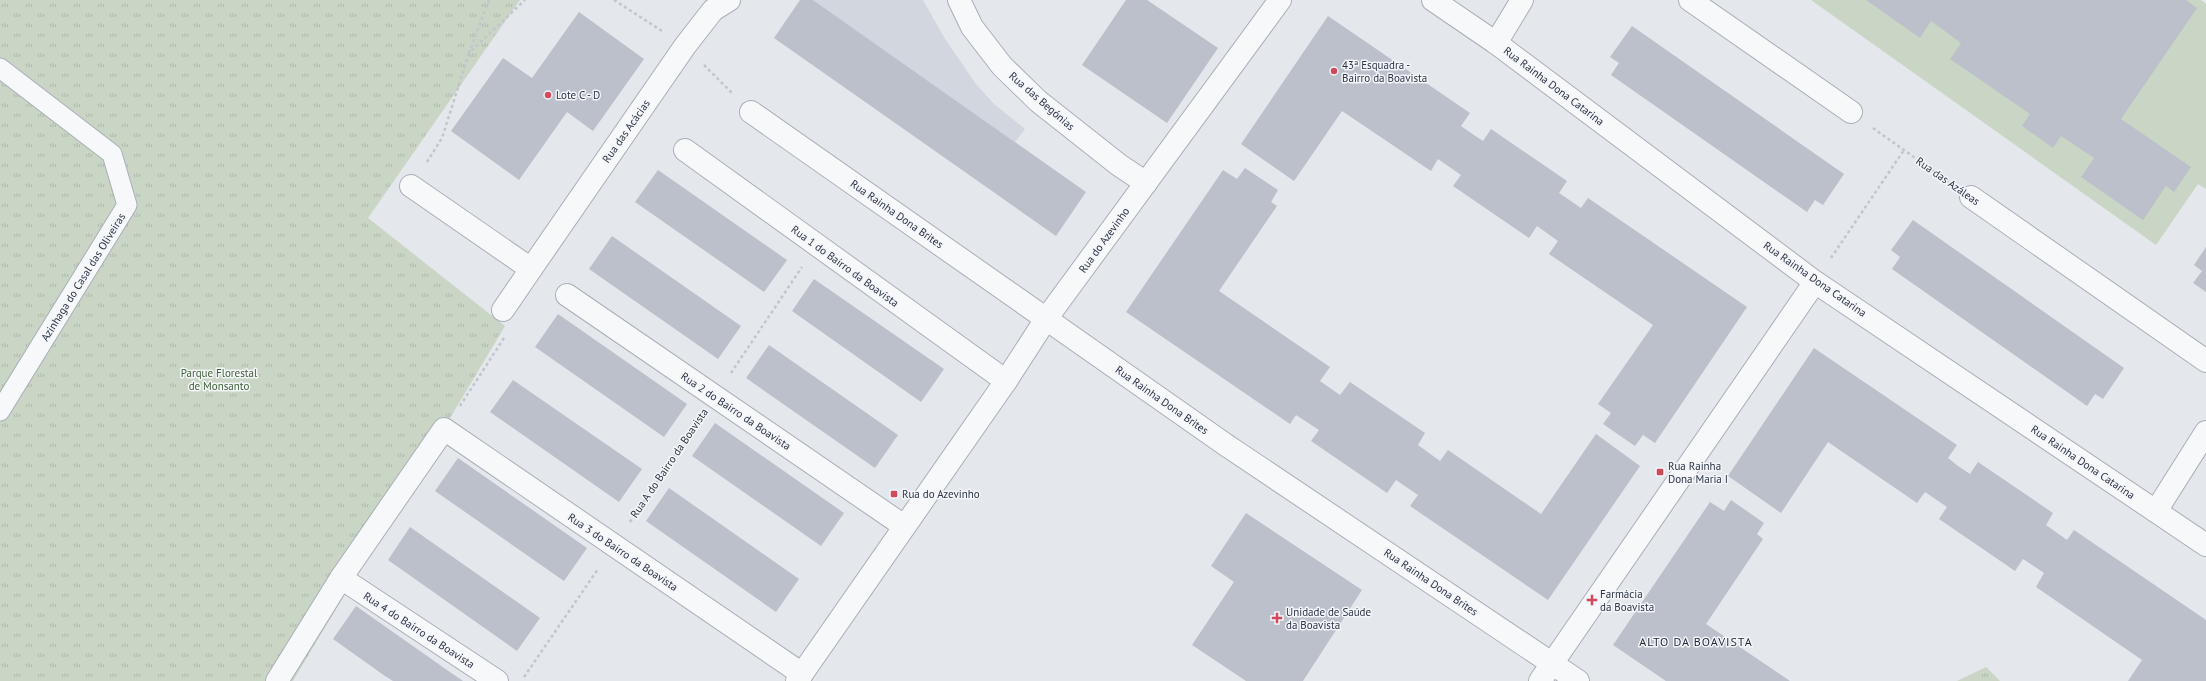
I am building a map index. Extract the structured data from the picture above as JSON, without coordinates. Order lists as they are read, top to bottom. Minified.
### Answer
{"streets":{"street":["Rua Rainha Dona Catarina","Rua das Begónias","Rua das Acácias","Rua das Azáleas","Rua Rainha Dona Brites","Rua do Azevinho","Rua 1 do Bairro da Boavista","Rua 2 do Bairro da Boavista","Rua 3 do Bairro da Boavista","Rua 4 do Bairro da Boavista"],"lane":["Azinhaga do Casal das Oliveiras"],"path":["Rua A do Bairro da Boavista"]},"crossings":[["Rua das Begónias","Rua do Azevinho"],["Rua Rainha Dona Brites","Rua do Azevinho"],["Rua do Azevinho","Rua 1 do Bairro da Boavista"],["Rua do Azevinho","Rua 2 do Bairro da Boavista"],["Rua do Azevinho","Rua 3 do Bairro da Boavista"],["Rua 1 do Bairro da Boavista","Rua A do Bairro da Boavista"],["Rua 2 do Bairro da Boavista","Rua A do Bairro da Boavista"],["Rua A do Bairro da Boavista","Rua 3 do Bairro da Boavista"]],"districts":["ALTO DA BOAVISTA"],"parks":["Parque Florestal de Monsanto"],"places":{"other":["43ª Esquadra - Bairro da Boavista","Lote C - D"],"transit":["Rua Rainha Dona Maria I","Rua do Azevinho"],"health":["Farmácia da Boavista","Unidade de Saúde da Boavista"]}}
